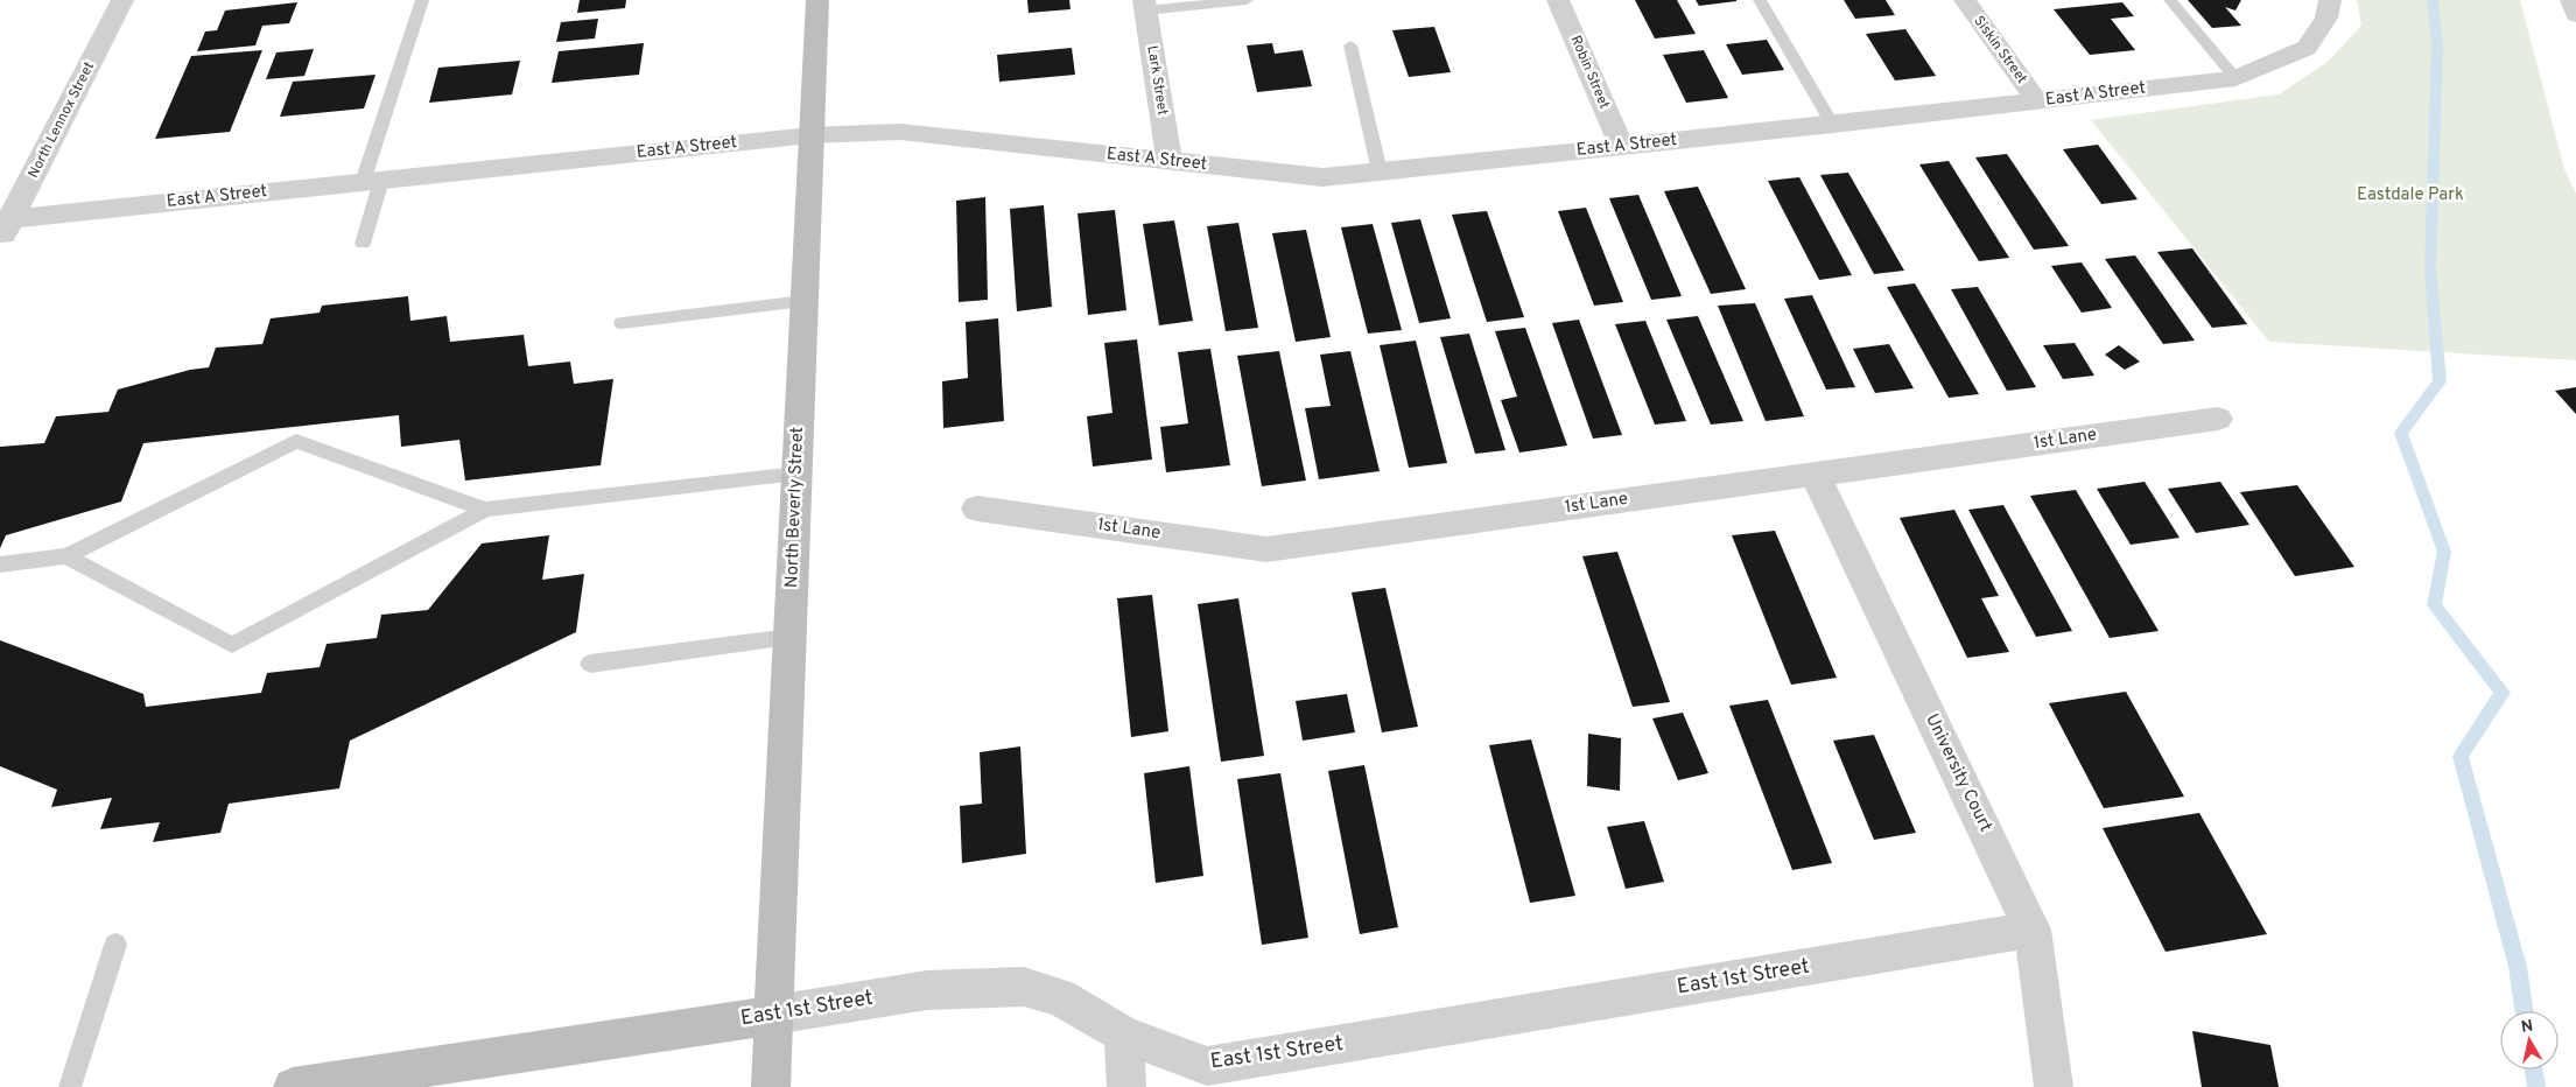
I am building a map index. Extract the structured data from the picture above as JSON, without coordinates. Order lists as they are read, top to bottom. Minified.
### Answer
{"streets":{"main road":["North Beverly Street","East 1st Street"],"street":["Siskin Street","Robin Street","Lark Street","East A Street","North Lennox Street","1st Lane","University Court"]},"crossings":[["Siskin Street","East A Street"],["Robin Street","East A Street"],["Lark Street","East A Street"],["East A Street","North Lennox Street"],["East A Street","North Beverly Street"],["1st Lane","University Court"],["North Beverly Street","East 1st Street"],["University Court","East 1st Street"]],"parks":["Eastdale Park"],"north":"top"}
